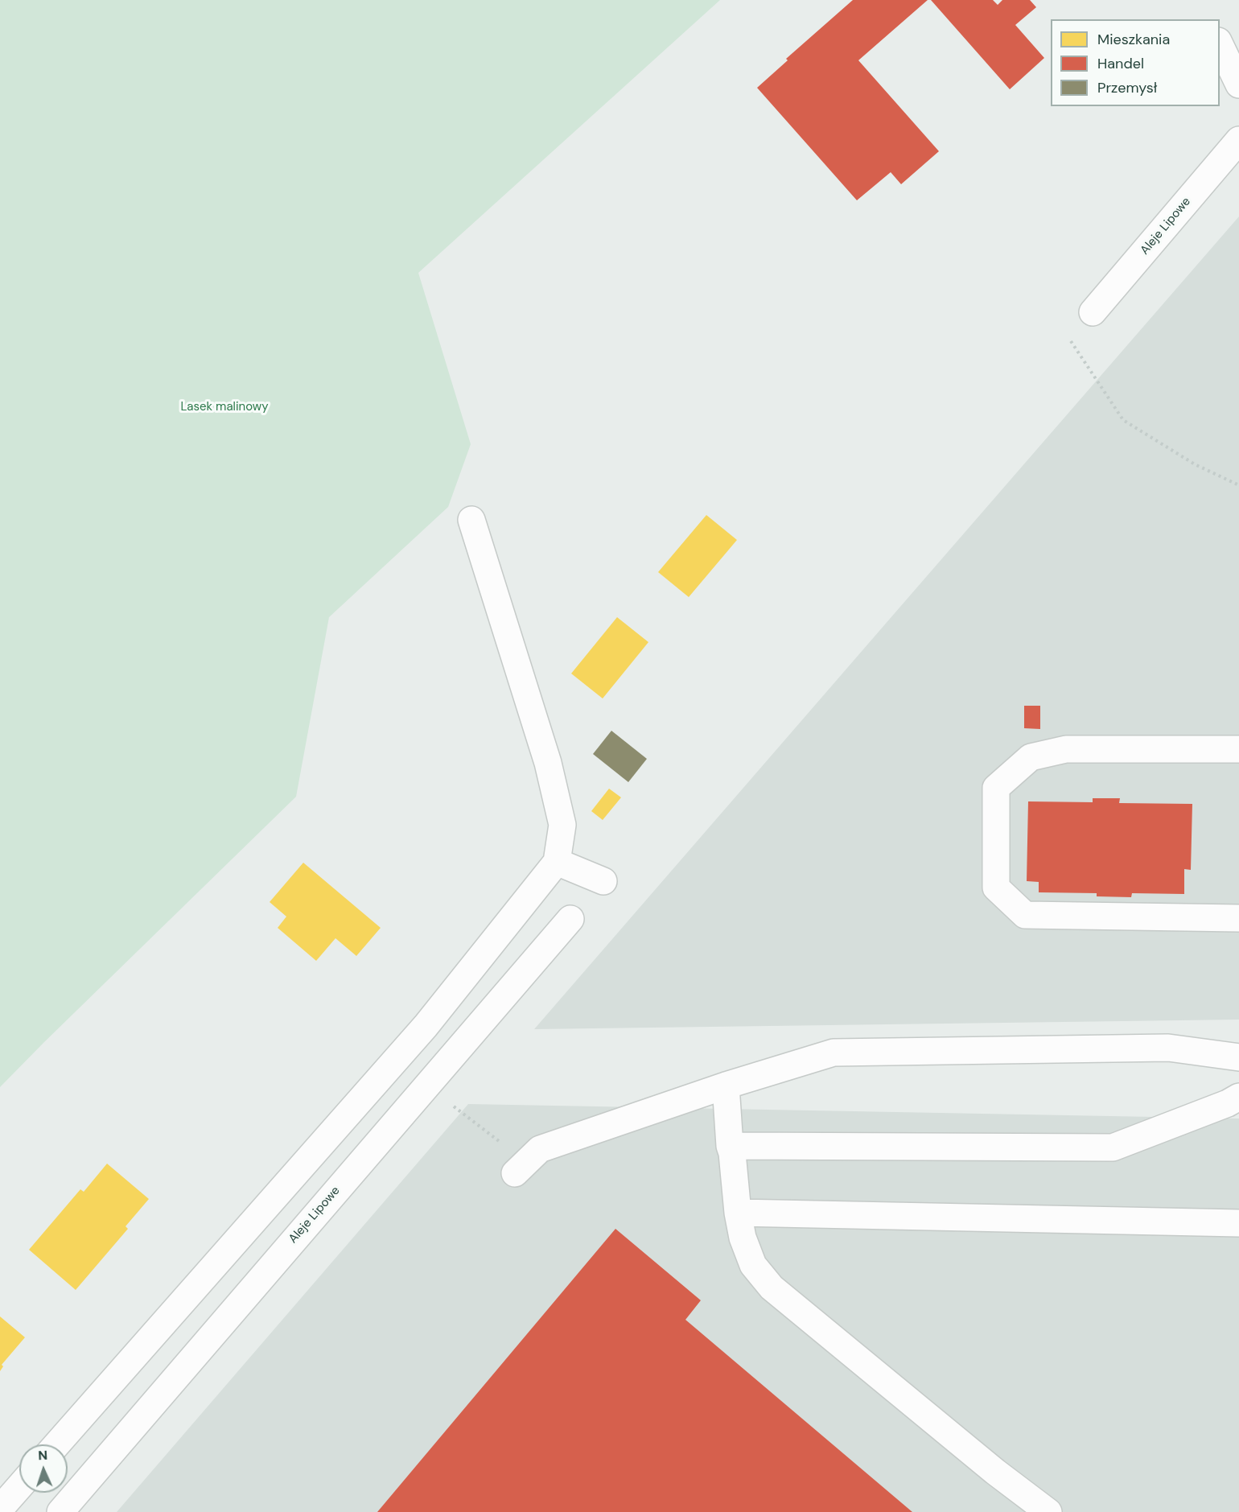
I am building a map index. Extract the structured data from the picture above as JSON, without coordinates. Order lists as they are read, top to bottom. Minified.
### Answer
{"streets":{"street":["Aleje Lipowe"]},"parks":["Lasek malinowy"],"legend":["Mieszkania","Handel","Przemysł"],"north":"top"}
